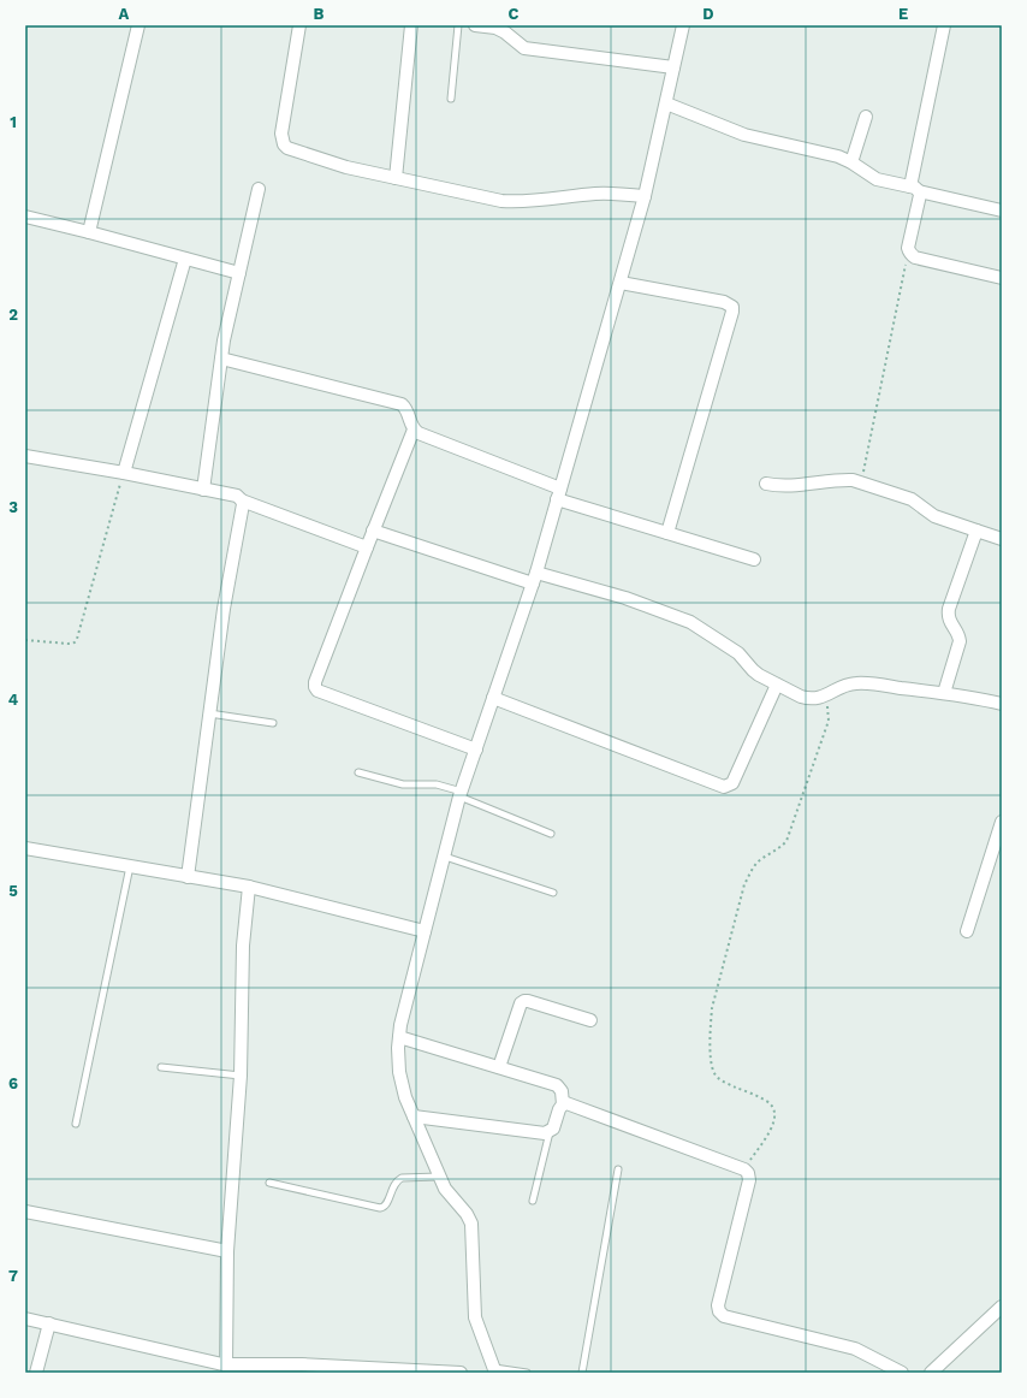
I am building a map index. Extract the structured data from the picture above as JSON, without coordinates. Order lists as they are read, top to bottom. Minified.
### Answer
{"grid":{"columns":["A","B","C","D","E"],"rows":["1","2","3","4","5","6","7"]}}
